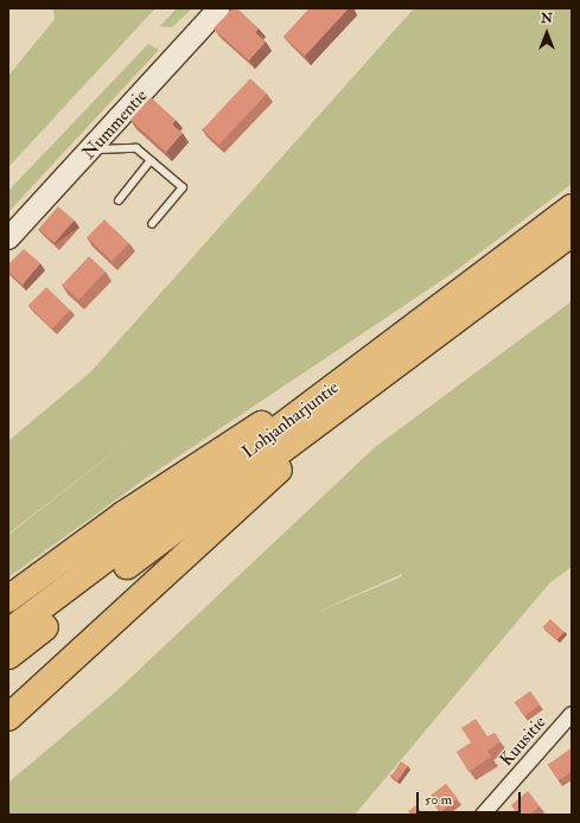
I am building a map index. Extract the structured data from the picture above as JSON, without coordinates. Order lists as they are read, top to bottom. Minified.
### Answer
{"streets":{"highway":["Lohjanharjuntie"],"street":["Nummentie","Kuusitie"]},"scale_bar":"50 m","north":"top"}
